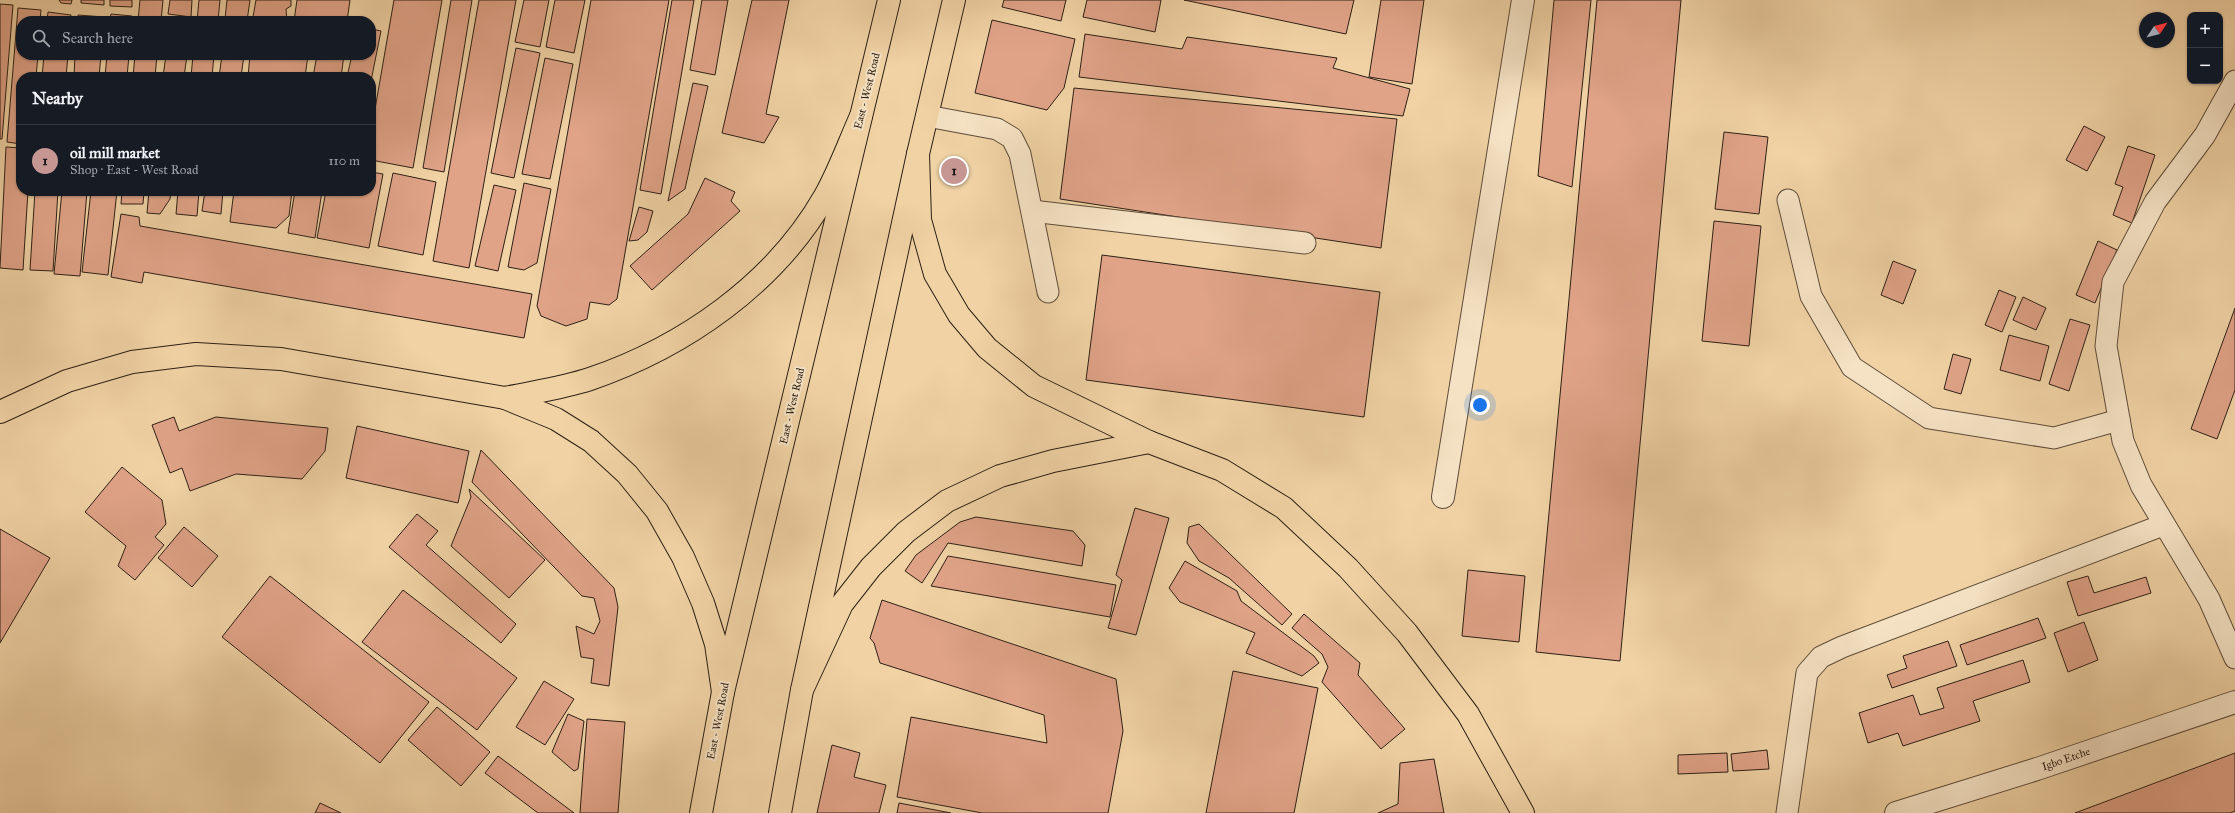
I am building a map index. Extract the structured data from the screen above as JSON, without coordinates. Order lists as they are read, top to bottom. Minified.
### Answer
{"streets":{"main road":["East - West Road"],"street":["Igbo Etche"]},"north":"top right","page":{"map_buttons":["+","−"],"search":"Search here","heading":"Nearby","list":[{"mark":"1","name":"oil mill market","note":"Shop · East - West Road","value":"110 m"}],"pins":"1"}}
